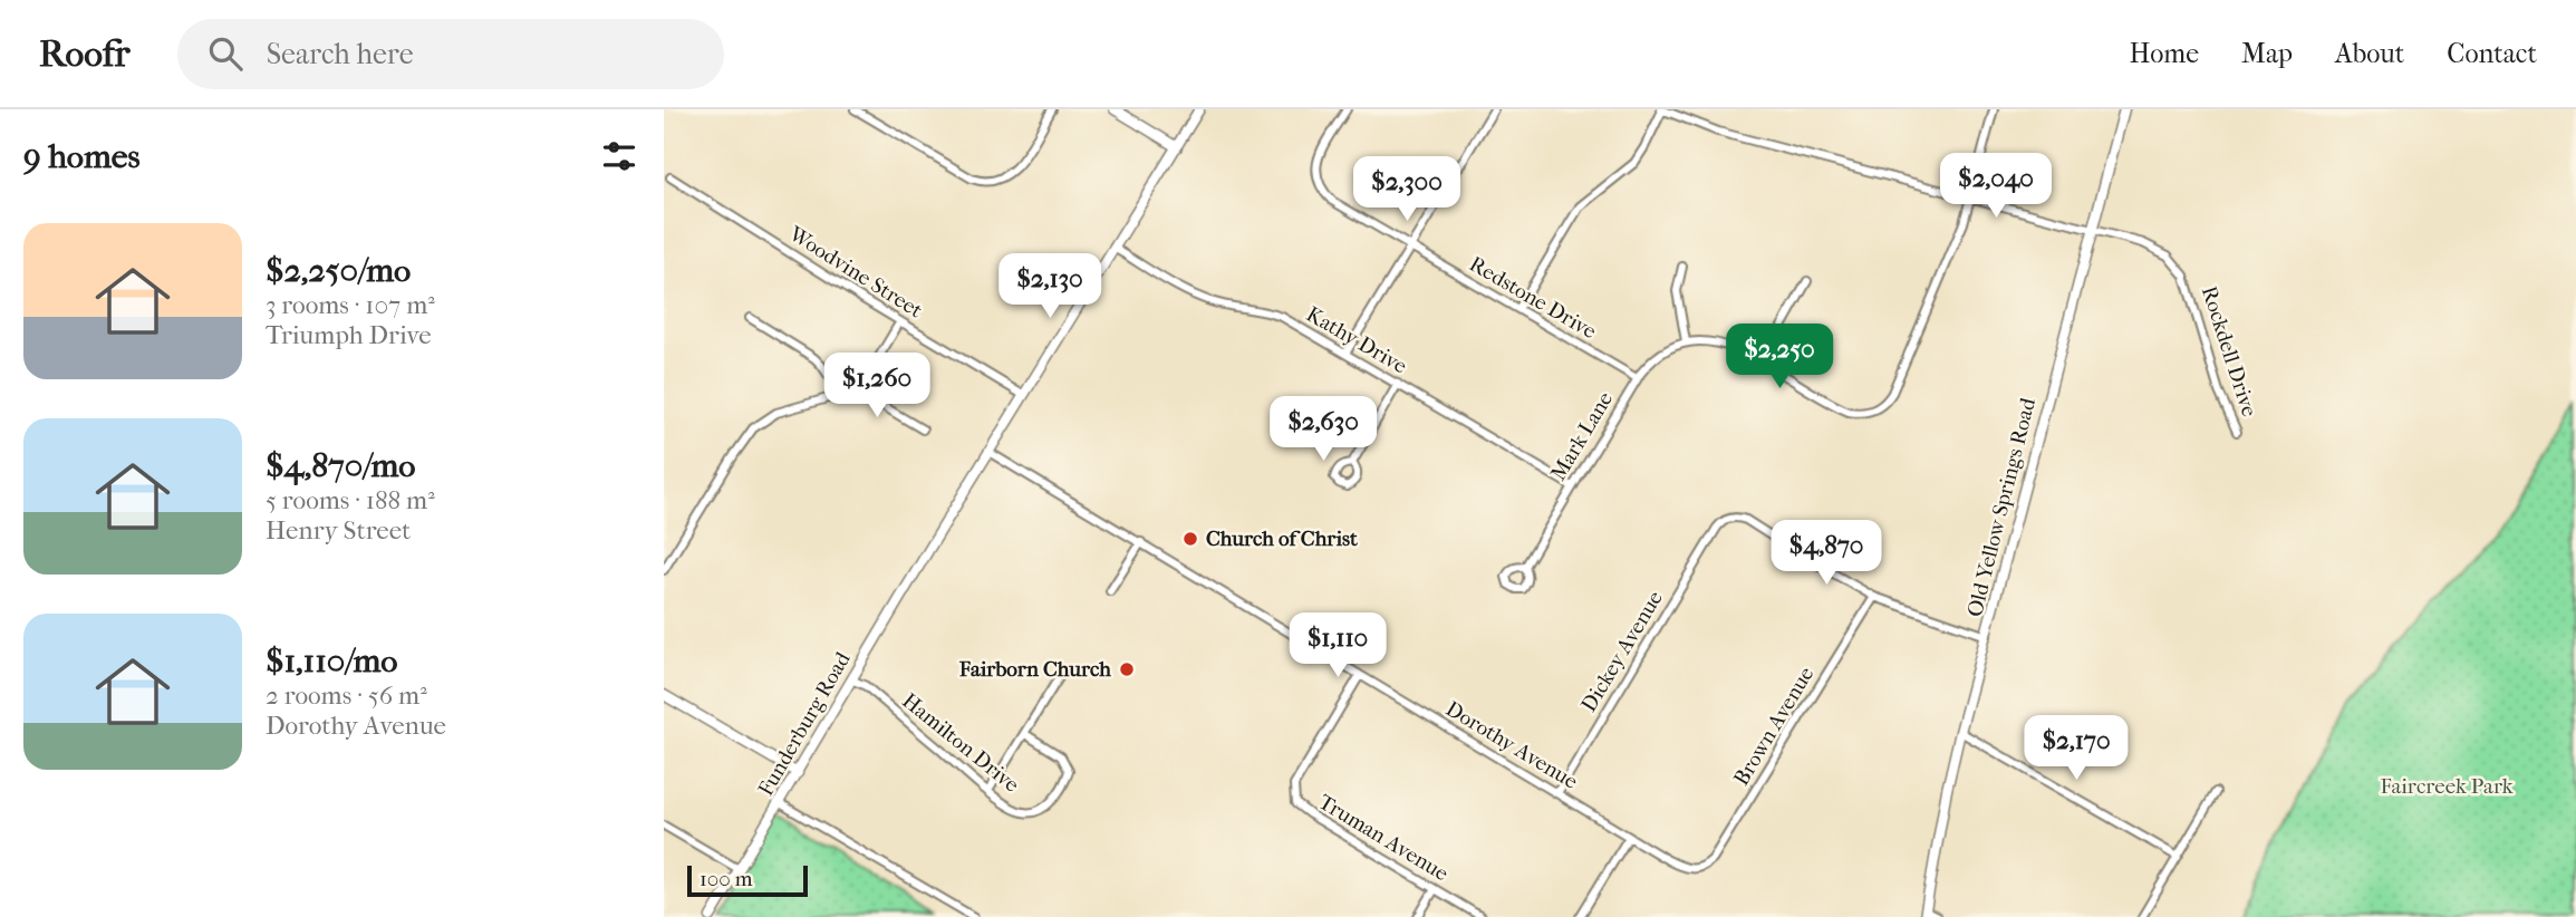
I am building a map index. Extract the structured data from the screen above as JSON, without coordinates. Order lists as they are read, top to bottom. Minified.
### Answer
{"streets":{"street":["Woodvine Street","Redstone Drive","Kathy Drive","Rockdell Drive","Mark Lane","Old Yellow Springs Road","Dickey Avenue","Funderburg Road","Brown Avenue","Hamilton Drive","Dorothy Avenue","Truman Avenue"]},"crossings":[["Woodvine Street","Funderburg Road"],["Redstone Drive","Mark Lane"],["Kathy Drive","Mark Lane"],["Kathy Drive","Funderburg Road"],["Rockdell Drive","Old Yellow Springs Road"],["Dickey Avenue","Brown Avenue"],["Dickey Avenue","Dorothy Avenue"],["Funderburg Road","Hamilton Drive"],["Funderburg Road","Dorothy Avenue"],["Brown Avenue","Dorothy Avenue"],["Dorothy Avenue","Truman Avenue"]],"parks":["Faircreek Park"],"places":["Church of Christ","Fairborn Church"],"scale_bar":"100 m","page":{"header":"Roofr","search":"Search here","nav":["Home","Map","About","Contact"],"heading":"9 homes","price":["$2,040","$2,300","$2,130","$2,250","$1,260","$2,630","$4,870","$1,110","$2,170"],"list":[{"name":"$2,250/mo","note":"3 rooms · 107 m² · Triumph Drive"},{"name":"$4,870/mo","note":"5 rooms · 188 m² · Henry Street"},{"name":"$1,110/mo","note":"2 rooms · 56 m² · Dorothy Avenue"}],"scale":"100 m"}}
